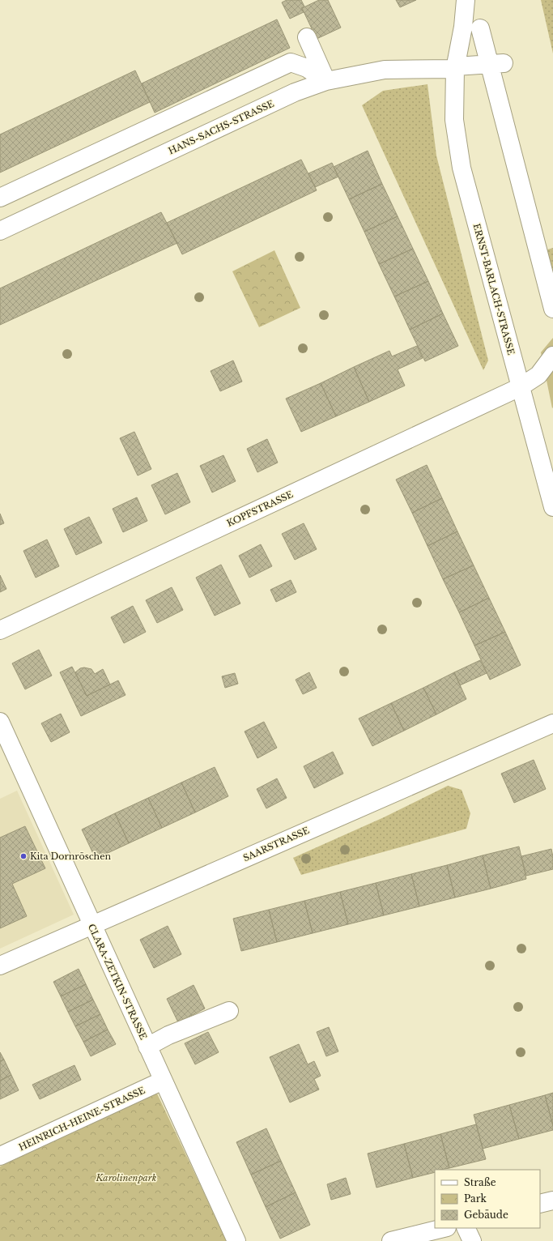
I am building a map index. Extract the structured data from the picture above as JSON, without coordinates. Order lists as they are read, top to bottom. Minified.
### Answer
{"streets":{"street":["HANS-SACHS-STRASSE","ERNST-BARLACH-STRASSE","KOPFSTRASSE","SAARSTRASSE","CLARA-ZETKIN-STRASSE","HEINRICH-HEINE-STRASSE"]},"crossings":[["HANS-SACHS-STRASSE","ERNST-BARLACH-STRASSE"],["ERNST-BARLACH-STRASSE","KOPFSTRASSE"],["SAARSTRASSE","CLARA-ZETKIN-STRASSE"],["CLARA-ZETKIN-STRASSE","HEINRICH-HEINE-STRASSE"]],"parks":["Karolinenpark"],"places":["Kita Dornröschen"],"legend":["Straße","Park","Gebäude"]}
